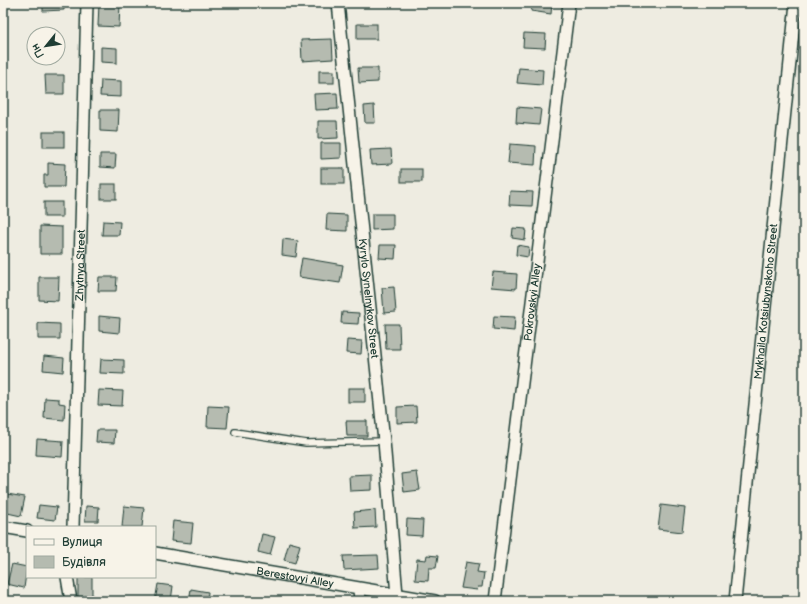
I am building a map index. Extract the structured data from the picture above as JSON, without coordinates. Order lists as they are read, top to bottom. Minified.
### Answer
{"streets":{"street":["Zhytnya Street","Kyrylo Synelnykov Street","Pokrovskyi Alley","Mykhaila Kotsiubynskoho Street","Berestovyi Alley"]},"crossings":[["Kyrylo Synelnykov Street","Berestovyi Alley"]],"legend":["Вулиця","Будівля"],"north":"bottom left"}
